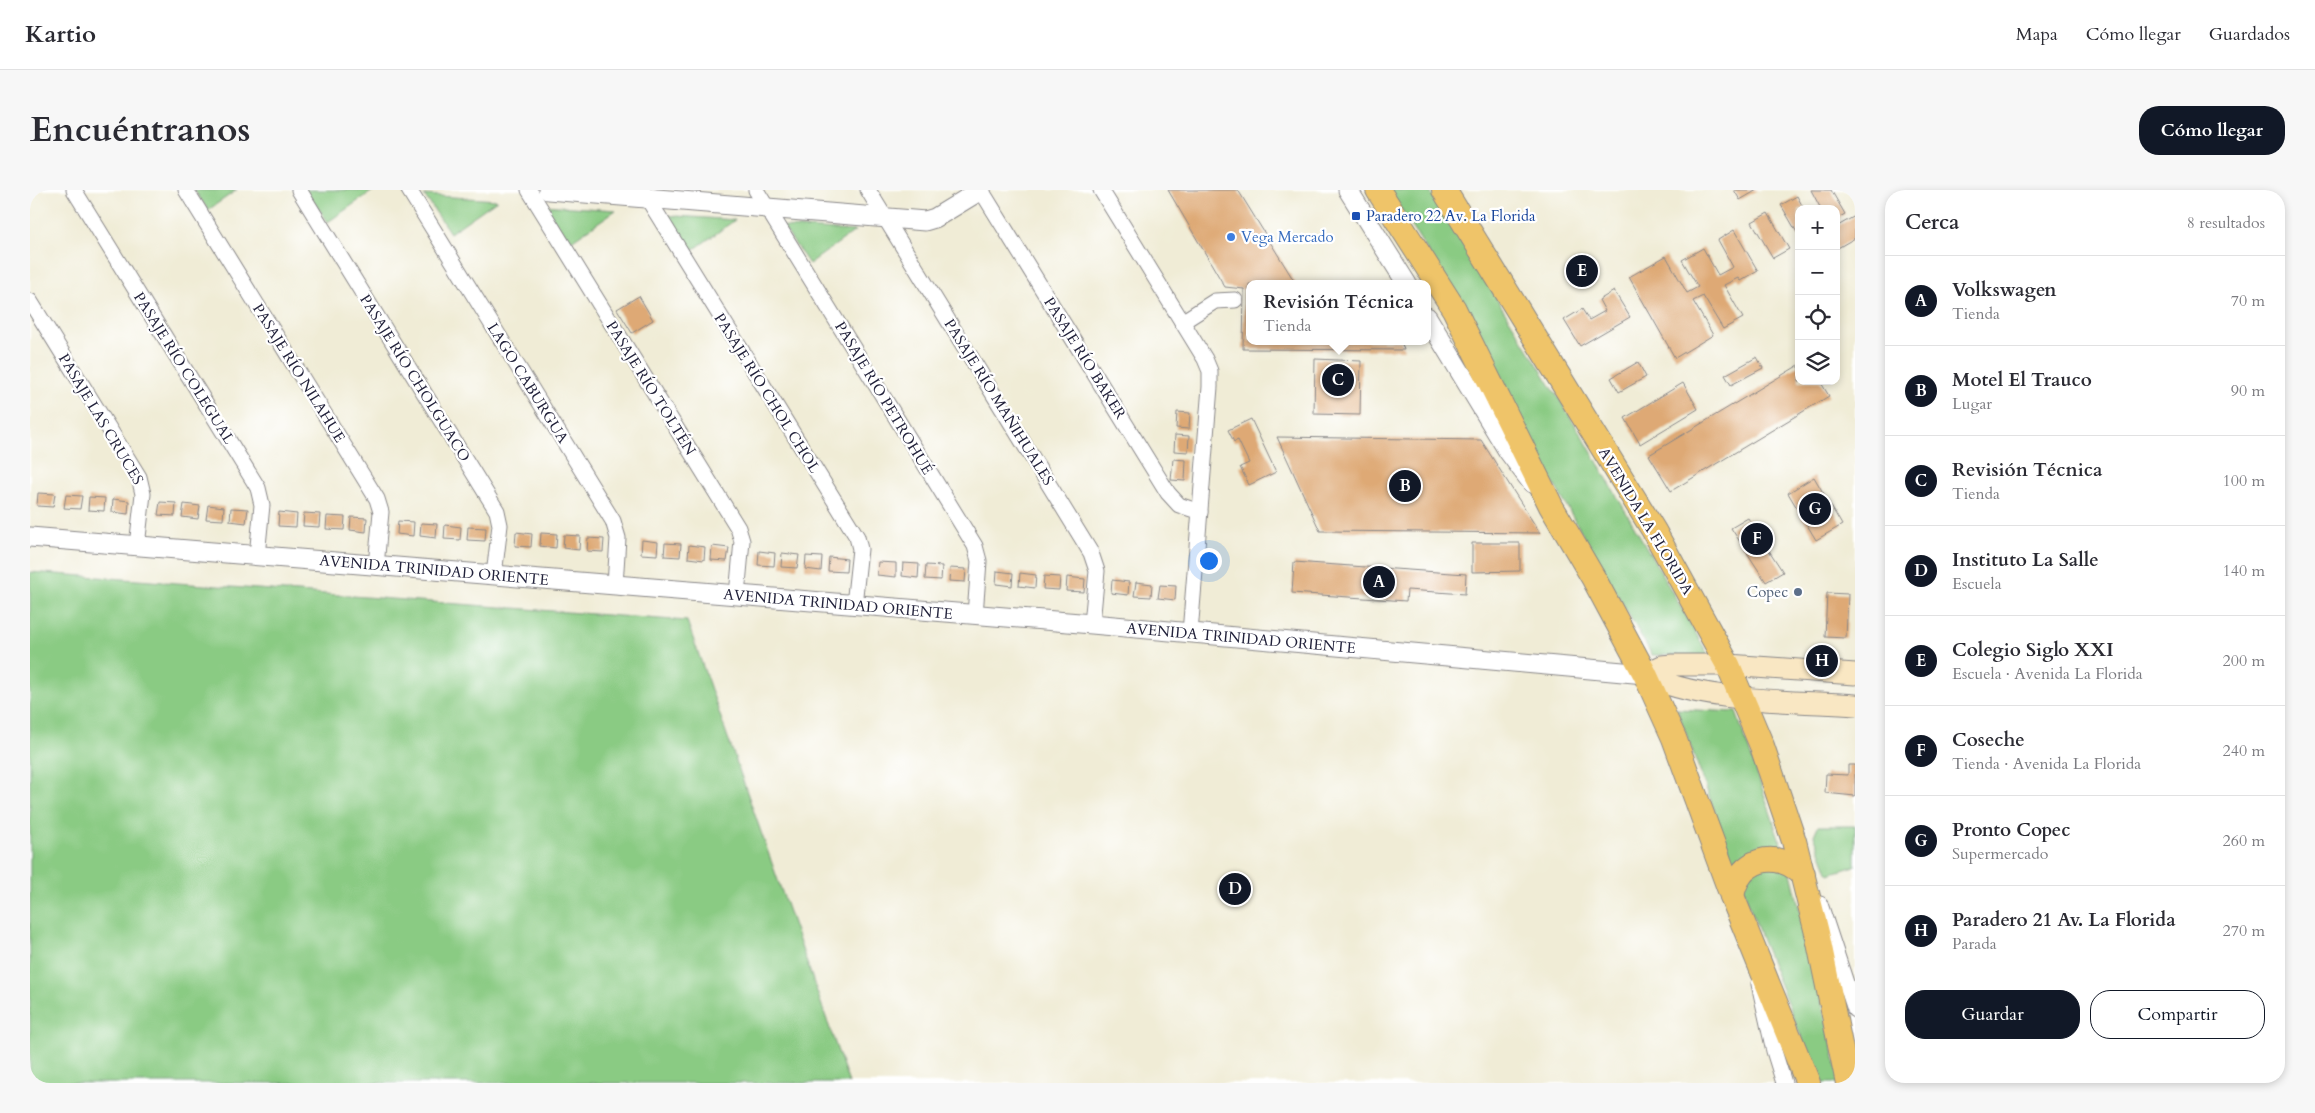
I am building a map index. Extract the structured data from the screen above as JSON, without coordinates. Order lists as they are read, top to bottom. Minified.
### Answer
{"streets":{"main road":["AVENIDA LA FLORIDA","AVENIDA TRINIDAD ORIENTE"],"street":["PASAJE RÍO BAKER","PASAJE RÍO COLEGUAL","PASAJE RÍO NILAHUE","PASAJE RÍO CHOLGUACO","LAGO CABURGUA","PASAJE RÍO TOLTÉN","PASAJE RÍO CHOL CHOL","PASAJE RÍO PETROHUÉ","PASAJE RÍO MAÑIHUALES","PASAJE LAS CRUCES"]},"crossings":[["PASAJE RÍO COLEGUAL","AVENIDA TRINIDAD ORIENTE"],["PASAJE RÍO NILAHUE","AVENIDA TRINIDAD ORIENTE"],["PASAJE RÍO CHOLGUACO","AVENIDA TRINIDAD ORIENTE"],["LAGO CABURGUA","AVENIDA TRINIDAD ORIENTE"],["PASAJE RÍO TOLTÉN","AVENIDA TRINIDAD ORIENTE"],["PASAJE RÍO CHOL CHOL","AVENIDA TRINIDAD ORIENTE"],["PASAJE RÍO PETROHUÉ","AVENIDA TRINIDAD ORIENTE"],["PASAJE RÍO MAÑIHUALES","AVENIDA TRINIDAD ORIENTE"],["PASAJE LAS CRUCES","AVENIDA TRINIDAD ORIENTE"],["AVENIDA LA FLORIDA","AVENIDA TRINIDAD ORIENTE"]],"places":{"transit":["Paradero 22 Av. La Florida"],"other":["Vega Mercado","Copec"]},"page":{"header":"Kartio","nav":["Mapa","Cómo llegar","Guardados"],"title":"Encuéntranos","buttons":["Cómo llegar",["Guardar","Compartir"]],"heading":["Cerca","8 resultados"],"map_buttons":["+","−"],"pins":["E","C","B","G","F","A","H","D"],"list":[{"mark":"A","name":"Volkswagen","note":"Tienda","value":"70 m"},{"mark":"B","name":"Motel El Trauco","note":"Lugar","value":"90 m"},{"mark":"C","name":"Revisión Técnica","note":"Tienda","value":"100 m"},{"mark":"D","name":"Instituto La Salle","note":"Escuela","value":"140 m"},{"mark":"E","name":"Colegio Siglo XXI","note":"Escuela · Avenida La Florida","value":"200 m"},{"mark":"F","name":"Coseche","note":"Tienda · Avenida La Florida","value":"240 m"},{"mark":"G","name":"Pronto Copec","note":"Supermercado","value":"260 m"},{"mark":"H","name":"Paradero 21 Av. La Florida","note":"Parada","value":"270 m"}],"popup":["Revisión Técnica","Tienda"]}}
